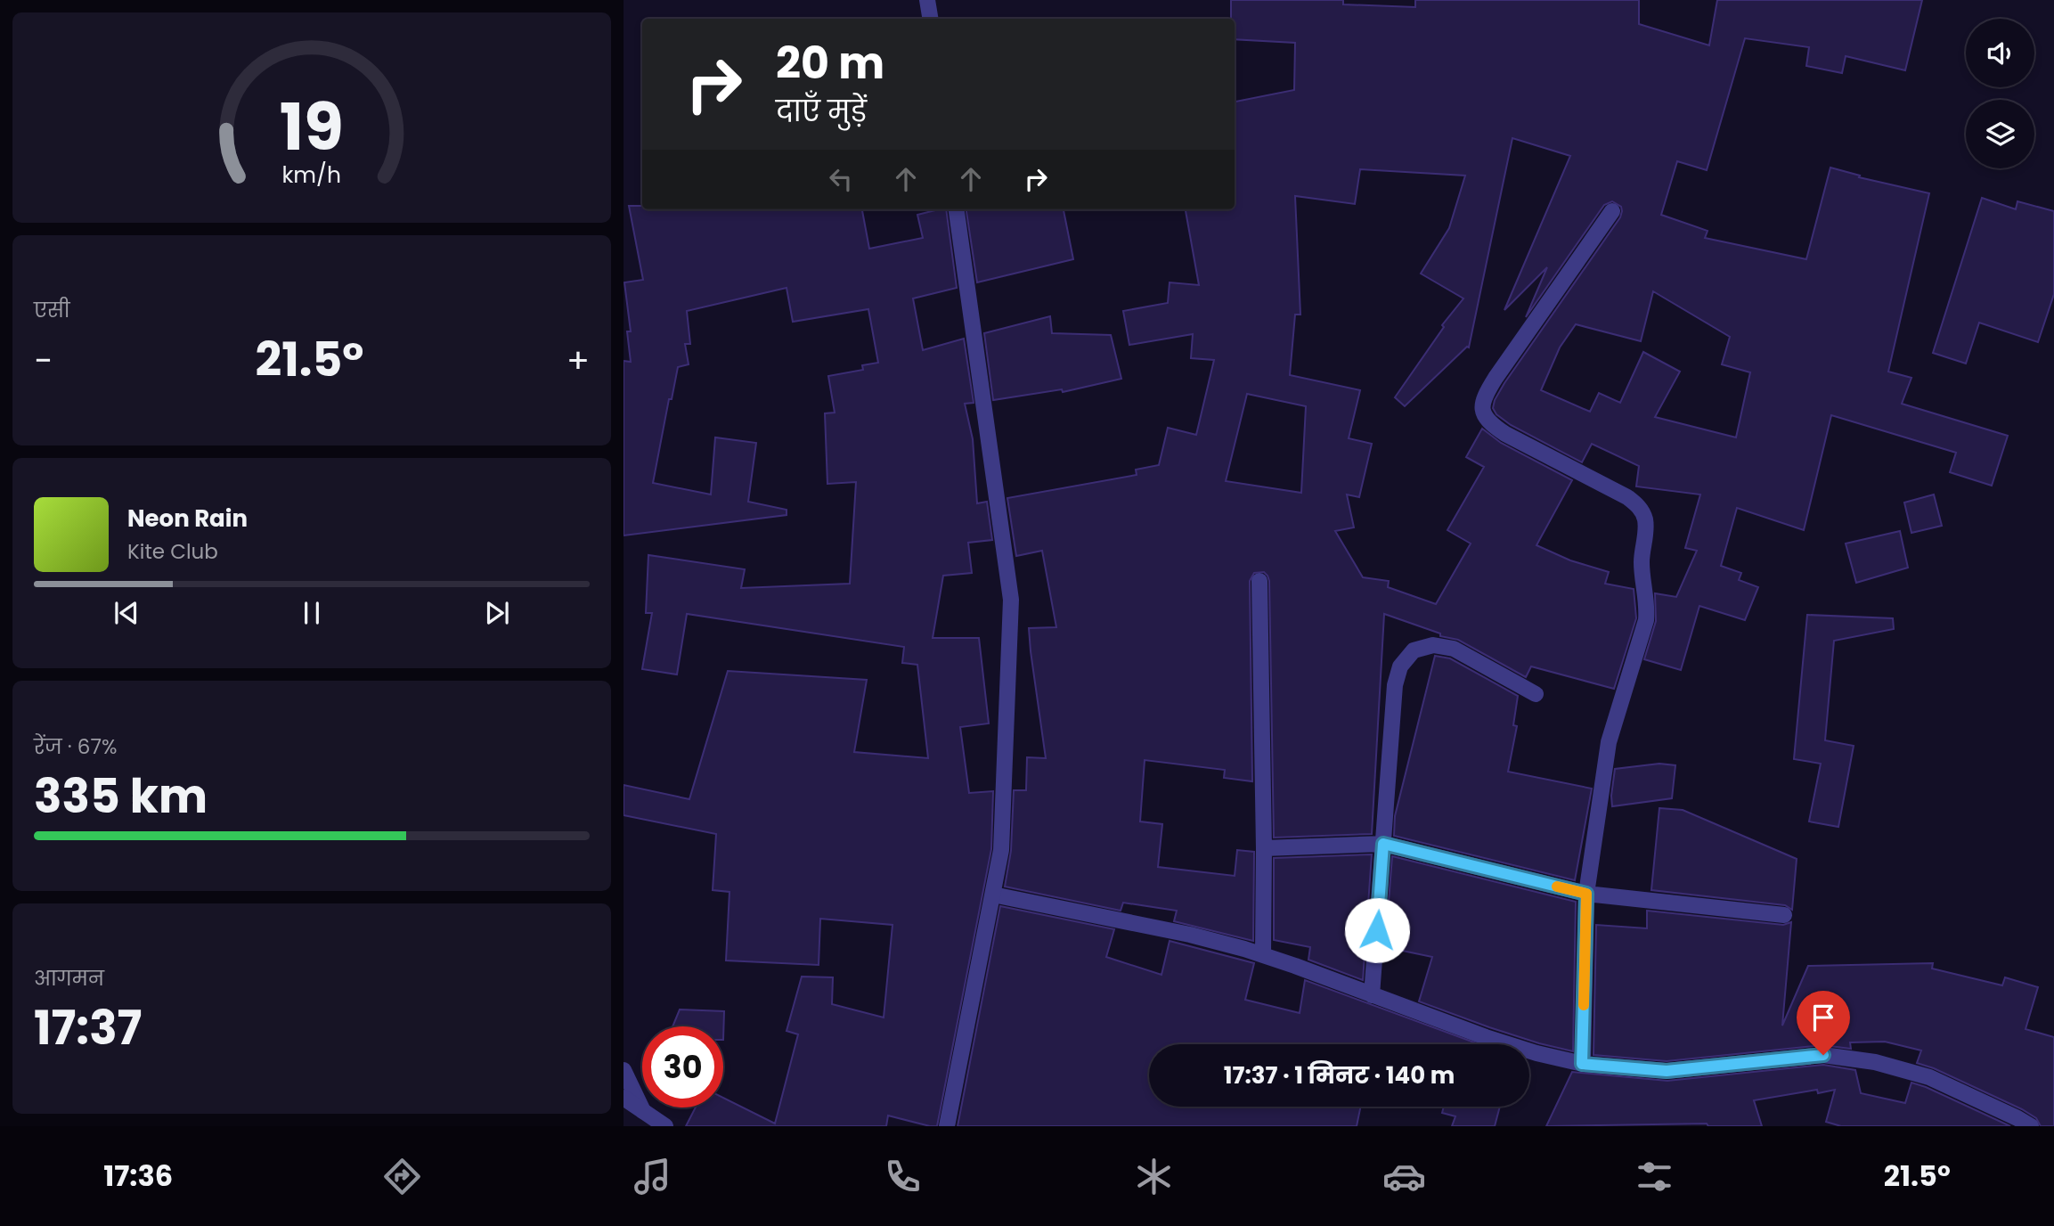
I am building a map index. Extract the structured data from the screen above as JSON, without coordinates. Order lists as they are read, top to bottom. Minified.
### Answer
{"page":{"turn":["20 m","दाएँ मुड़ें"],"tile":["एसी",["रेंज · 67%","335 km"],["आगमन","17:37"]],"heat":["−","21.5°","+"],"song":["Neon Rain","Kite Club"],"limit":"30","trip":"17:37 · 1 मिनट · 140 m","tabs":["17:36","21.5°"],"gauge":["19","km/h"]}}
